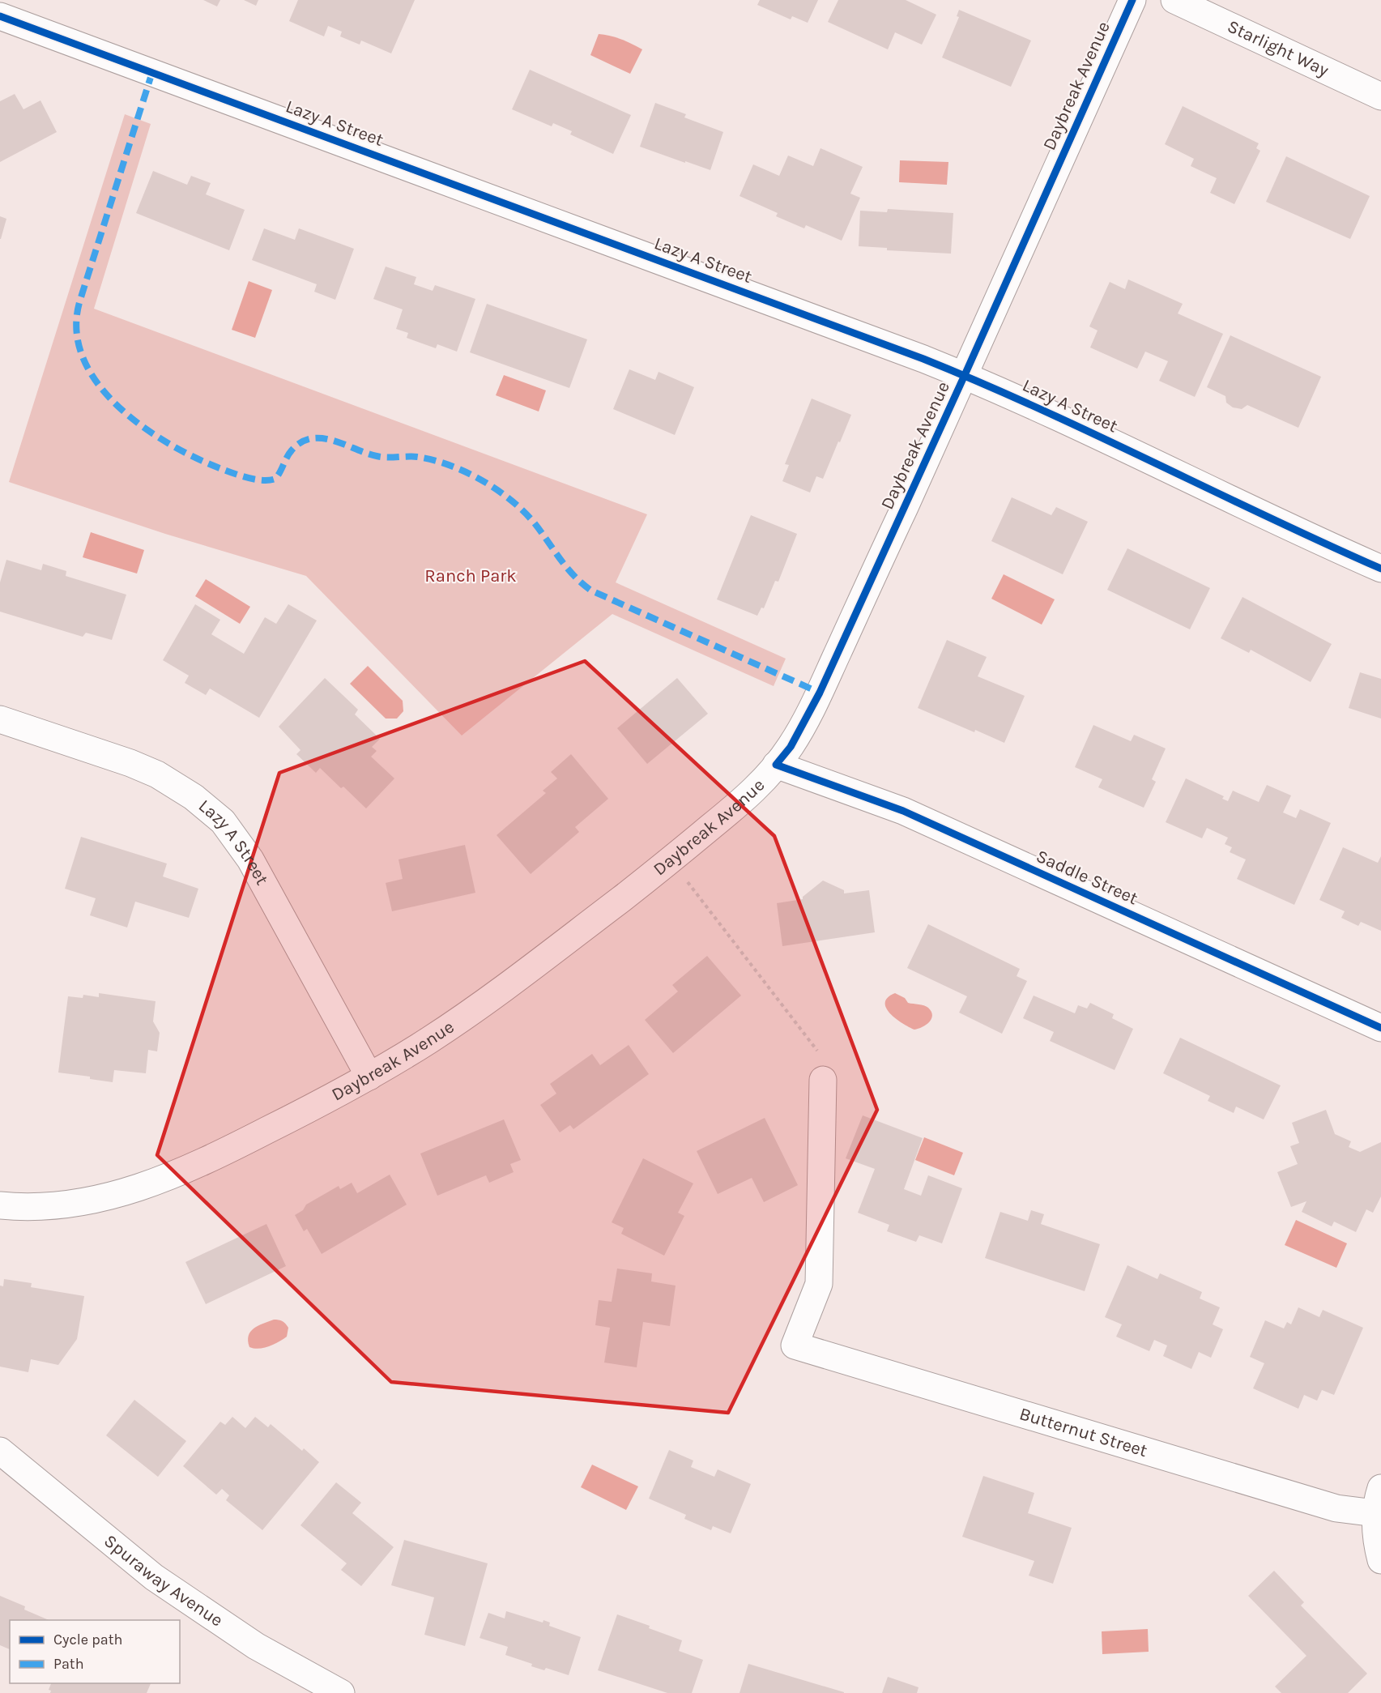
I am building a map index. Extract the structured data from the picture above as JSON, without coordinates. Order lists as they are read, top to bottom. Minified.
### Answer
{"streets":{"street":["Starlight Way","Daybreak Avenue","Lazy A Street","Saddle Street","Butternut Street","Spuraway Avenue"]},"crossings":[["Daybreak Avenue","Lazy A Street"],["Daybreak Avenue","Saddle Street"]],"parks":["Ranch Park"],"legend":["Cycle path","Path"]}
